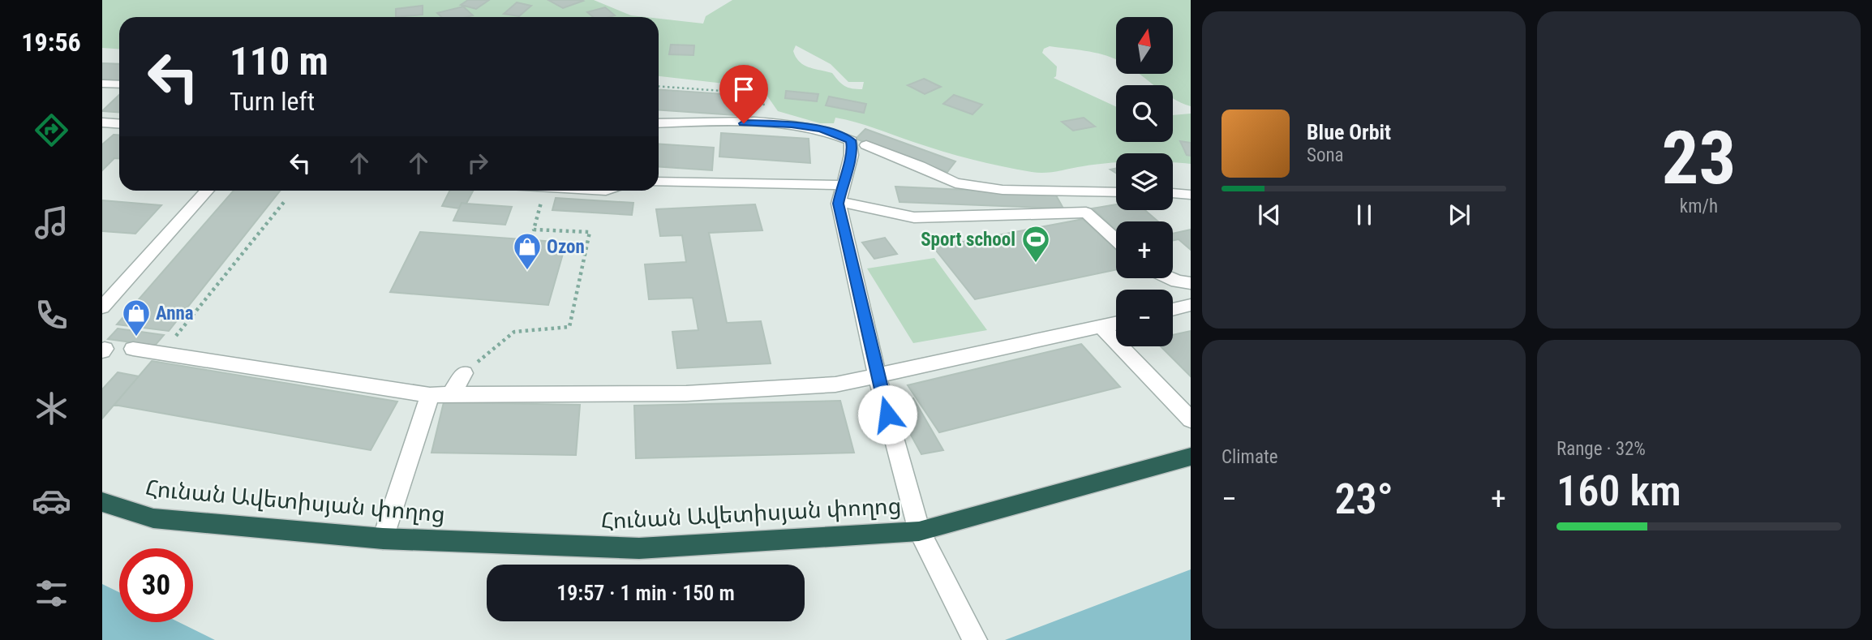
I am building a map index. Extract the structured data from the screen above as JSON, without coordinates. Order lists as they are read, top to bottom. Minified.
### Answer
{"streets":{"highway":["Հունան Ավետիսյան փողոց"]},"places":{"sports":["Sport school"],"shop":["Ozon","Anna"]},"north":"top","page":{"tabs":"19:56","tile":[["23","km/h"],"Climate",["Range · 32%","160 km"]],"map_buttons":["+","−"],"turn":["110 m","Turn left"],"song":["Blue Orbit","Sona"],"heat":["−","23°","+"],"limit":"30","trip":"19:57 · 1 min · 150 m"}}
